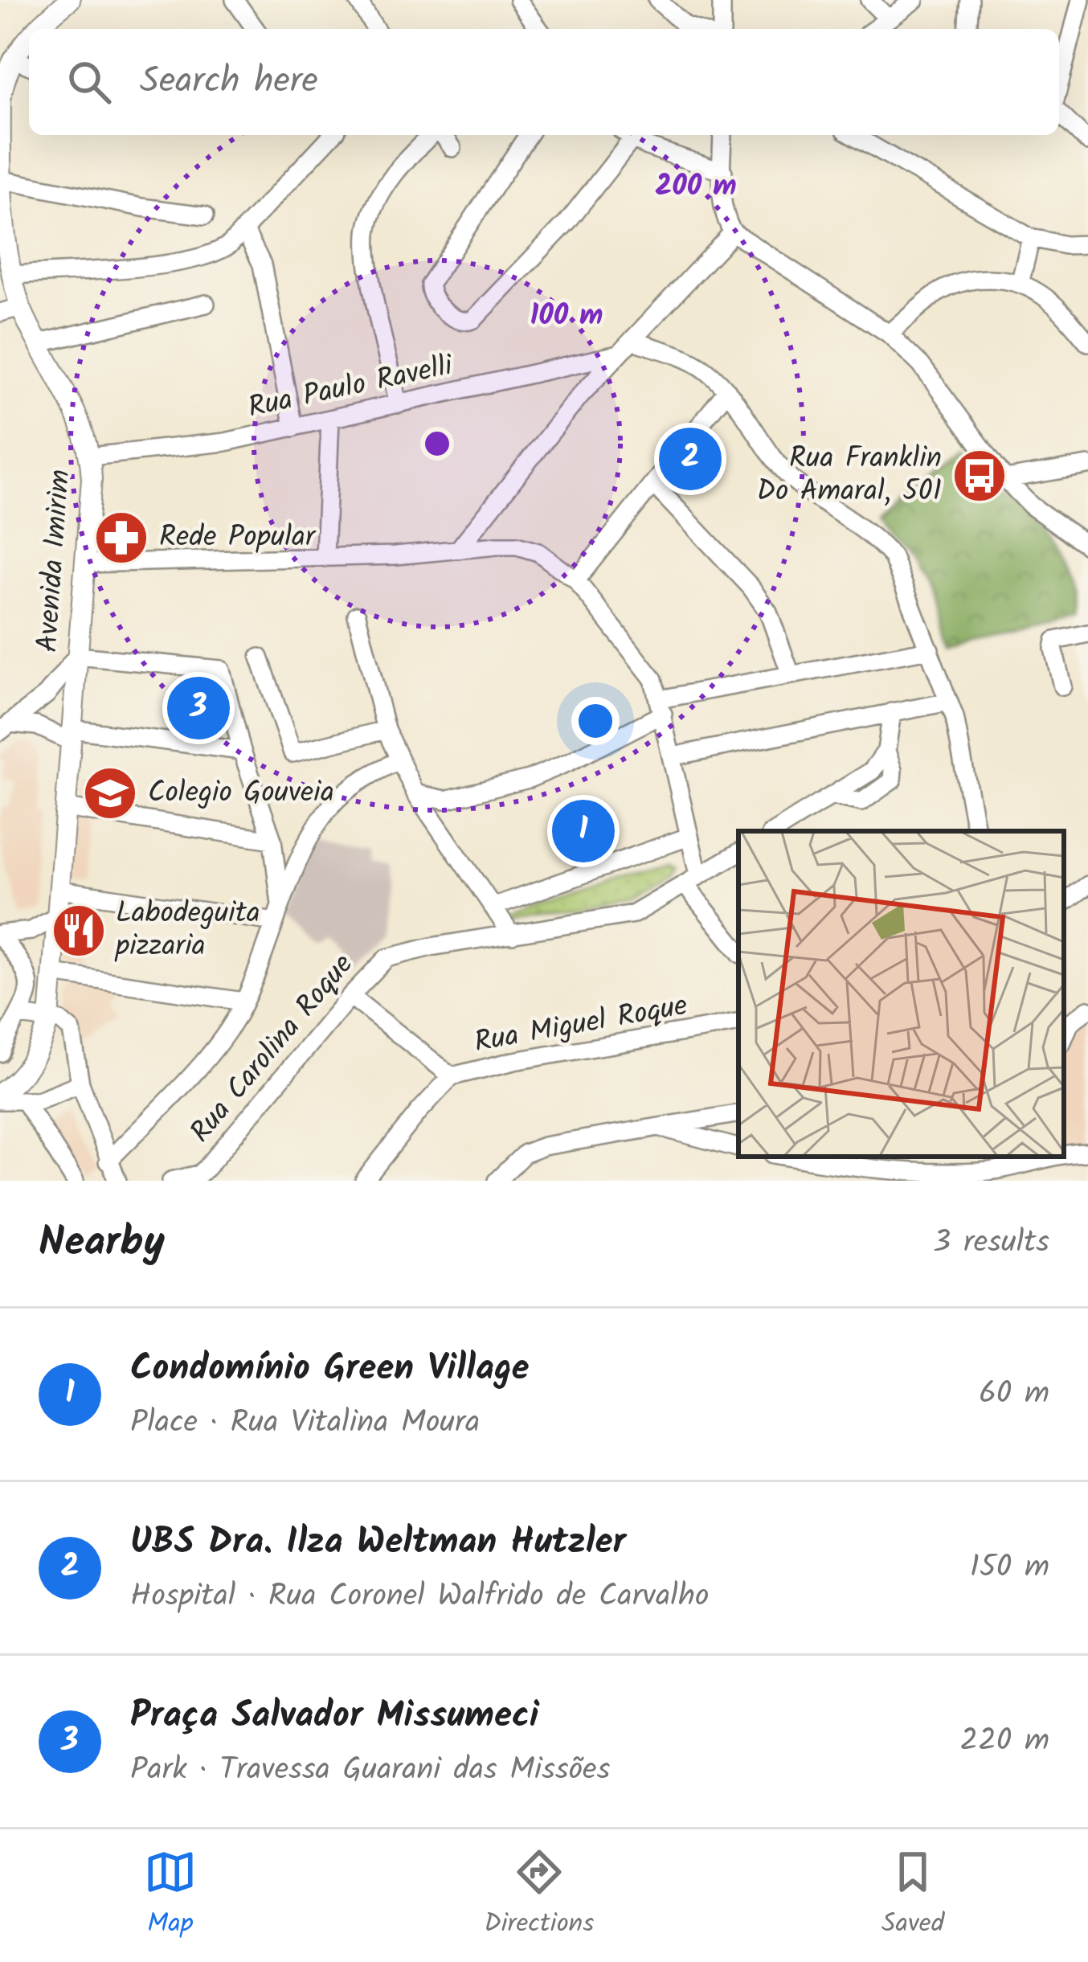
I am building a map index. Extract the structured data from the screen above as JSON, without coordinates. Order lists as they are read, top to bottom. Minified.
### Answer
{"streets":{"main road":["Avenida Imirim"],"street":["Rua Paulo Ravelli","Rua Miguel Roque","Rua Carolina Roque"]},"crossings":[["Rua Paulo Ravelli","Avenida Imirim"]],"places":{"bus stop":["Rua Franklin Do Amaral, 501"],"pharmacy":["Rede Popular"],"school or university":["Colegio Gouveia"],"restaurant":["Labodeguita pizzaria"]},"page":{"search":"Search here","pins":["2","3","1"],"heading":["Nearby","3 results"],"list":[{"mark":"1","name":"Condomínio Green Village","note":"Place · Rua Vitalina Moura","value":"60 m"},{"mark":"2","name":"UBS Dra. Ilza Weltman Hutzler","note":"Hospital · Rua Coronel Walfrido de Carvalho","value":"150 m"},{"mark":"3","name":"Praça Salvador Missumeci","note":"Park · Travessa Guarani das Missões","value":"220 m"}],"nav":["Map","Directions","Saved"]},"rings":["200 m","100 m"]}
